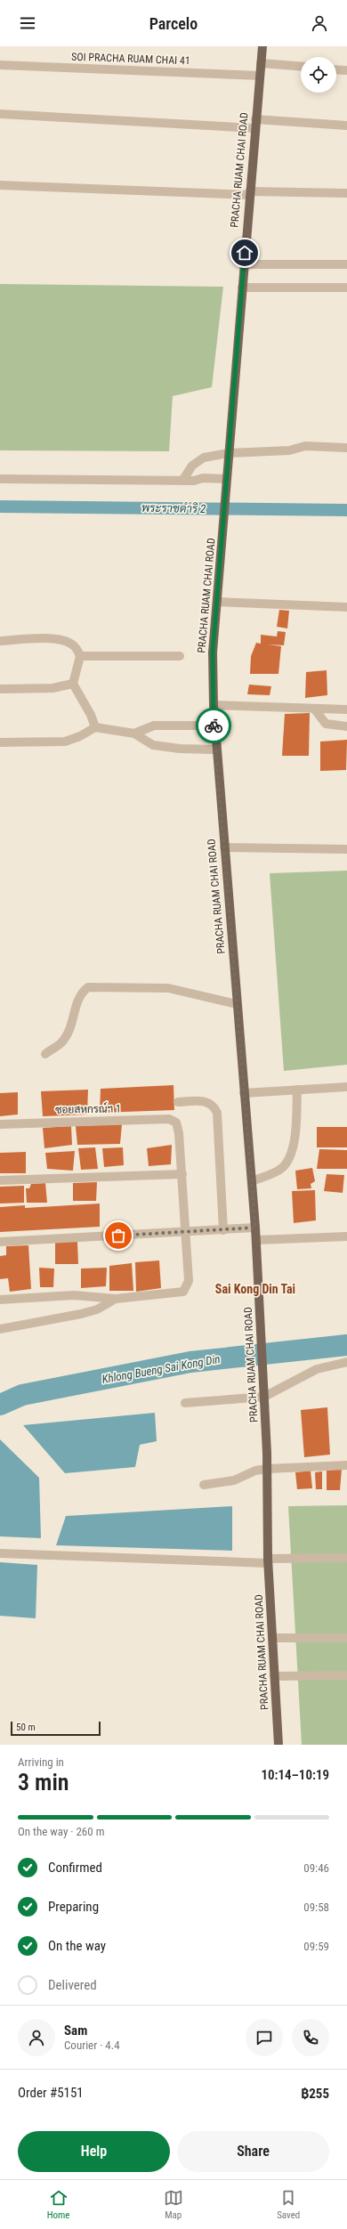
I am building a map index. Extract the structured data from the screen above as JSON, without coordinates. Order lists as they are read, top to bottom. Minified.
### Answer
{"streets":{"main road":["PRACHA RUAM CHAI ROAD"],"street":["SOI PRACHA RUAM CHAI 41","ซอยสหกรณ์ฯ 1"]},"crossings":[["SOI PRACHA RUAM CHAI 41","PRACHA RUAM CHAI ROAD"]],"districts":["Sai Kong Din Tai"],"water":["พระราชดำริ 2","Khlong Bueng Sai Kong Din"],"scale_bar":"50 m","page":{"header":"Parcelo","scale":"50 m","heading":["3 min","Arriving in","10:14–10:19"],"panel":["Sam","Courier · 4.4","Order #5151","฿255"],"bar":"On the way · 260 m","list":[["Confirmed","09:46"],["Preparing","09:58"],["On the way","09:59"],"Delivered"],"buttons":["Help","Share"],"tabs":["Home","Map","Saved"]}}
